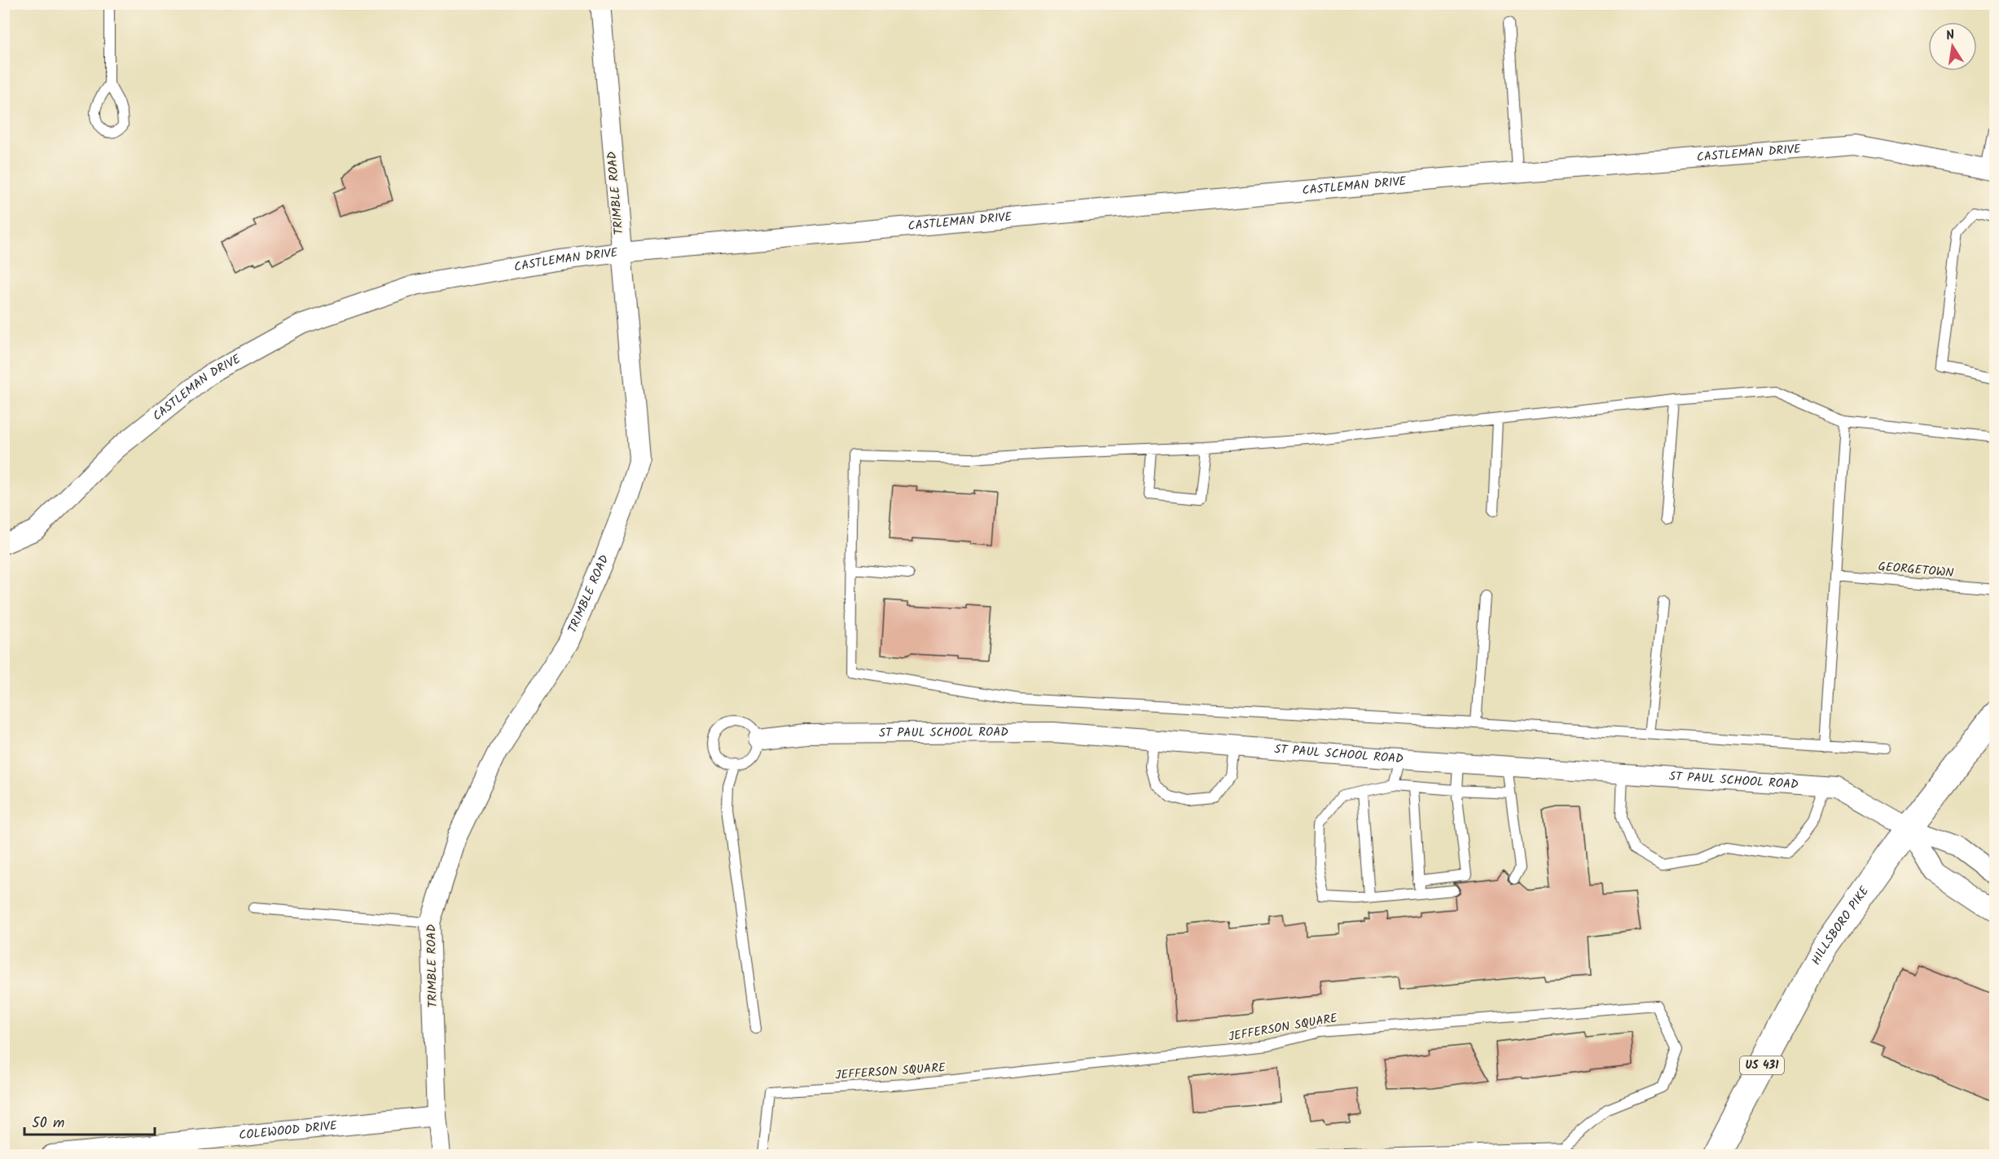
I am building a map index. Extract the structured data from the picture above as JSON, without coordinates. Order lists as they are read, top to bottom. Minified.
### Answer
{"streets":{"main road":["HILLSBORO PIKE","US 431"],"street":["CASTLEMAN DRIVE","TRIMBLE ROAD","ST PAUL SCHOOL ROAD","COLEWOOD DRIVE"],"lane":["GEORGETOWN","JEFFERSON SQUARE"]},"crossings":[["CASTLEMAN DRIVE","TRIMBLE ROAD"],["TRIMBLE ROAD","COLEWOOD DRIVE"],["ST PAUL SCHOOL ROAD","HILLSBORO PIKE"]],"scale_bar":"50 m","north":"top"}
